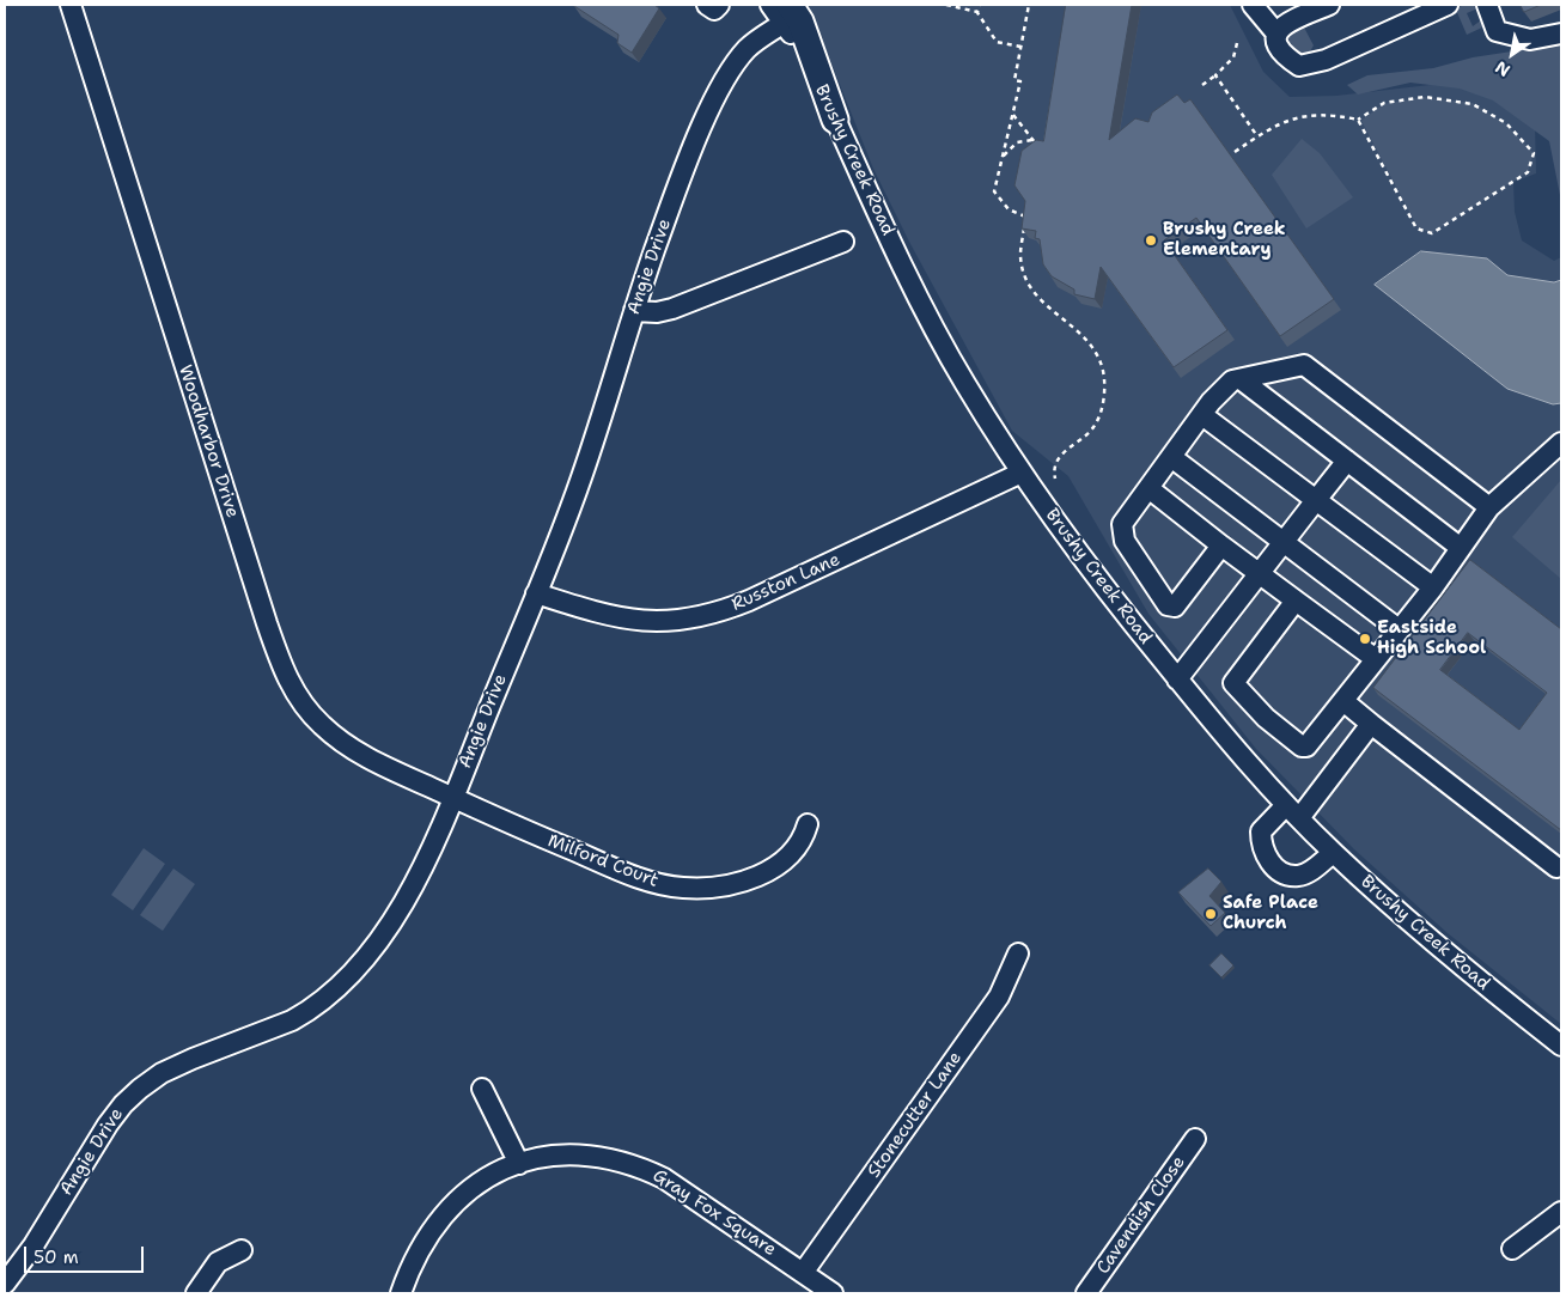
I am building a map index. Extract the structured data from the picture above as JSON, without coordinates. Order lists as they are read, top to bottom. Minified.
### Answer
{"streets":{"street":["Brushy Creek Road","Angie Drive","Woodharbor Drive","Russton Lane","Milford Court","Stonecutter Lane","Gray Fox Square","Cavendish Close"]},"crossings":[["Brushy Creek Road","Russton Lane"],["Angie Drive","Woodharbor Drive"],["Angie Drive","Russton Lane"],["Angie Drive","Milford Court"],["Woodharbor Drive","Milford Court"],["Stonecutter Lane","Gray Fox Square"]],"places":["Brushy Creek Elementary","Eastside High School","Safe Place Church"],"scale_bar":"50 m","north":"bottom left"}
